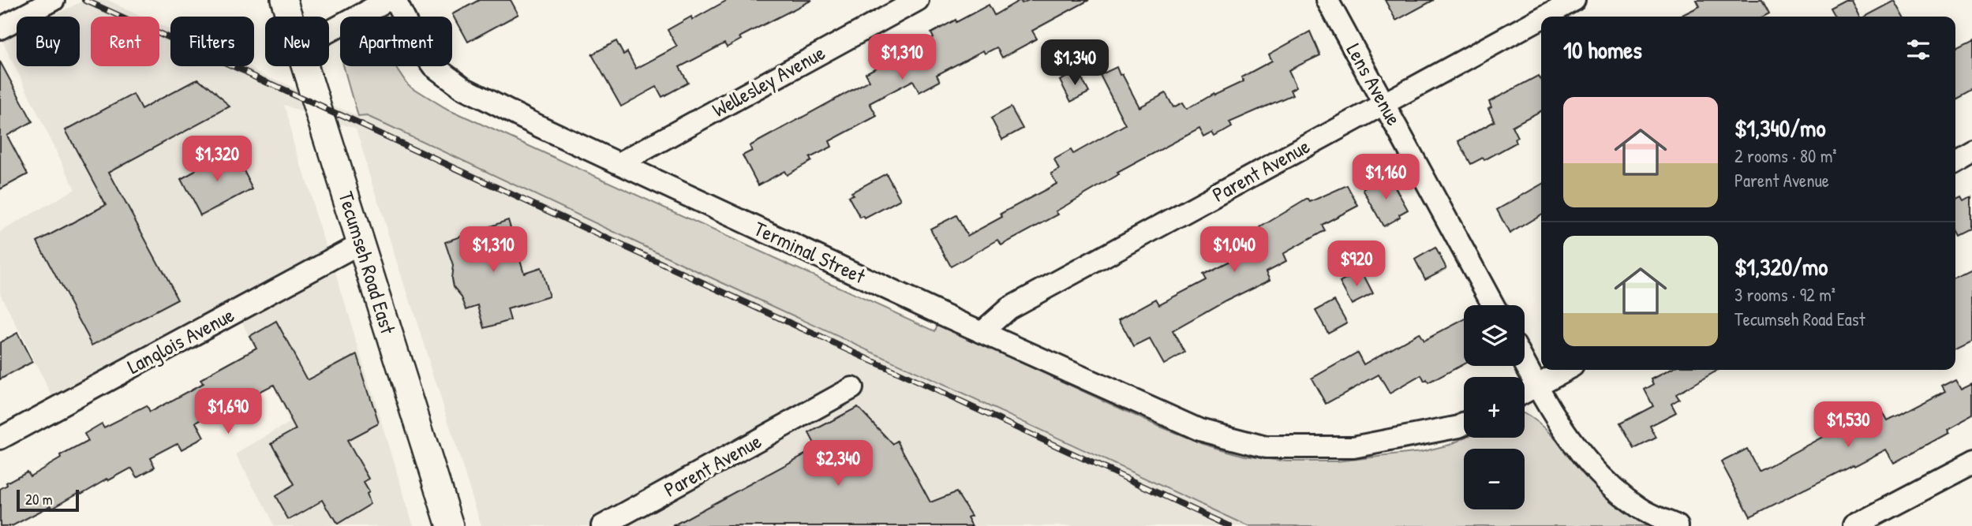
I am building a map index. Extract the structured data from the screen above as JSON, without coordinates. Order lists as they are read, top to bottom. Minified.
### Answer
{"streets":{"main road":["Tecumseh Road East"],"street":["Wellesley Avenue","Lens Avenue","Parent Avenue","Terminal Street","Langlois Avenue"]},"crossings":[["Wellesley Avenue","Terminal Street"],["Lens Avenue","Parent Avenue"],["Parent Avenue","Terminal Street"],["Tecumseh Road East","Langlois Avenue"]],"scale_bar":"20 m","page":{"chip":["Buy","Rent","Filters","New","Apartment"],"heading":"10 homes","price":["$1,310","$1,340","$1,320","$1,160","$1,310","$1,040","$920","$1,690","$1,530","$2,340"],"list":[{"name":"$1,340/mo","note":"2 rooms · 80 m² · Parent Avenue"},{"name":"$1,320/mo","note":"3 rooms · 92 m² · Tecumseh Road East"}],"map_buttons":["+","−"],"scale":"20 m"}}
